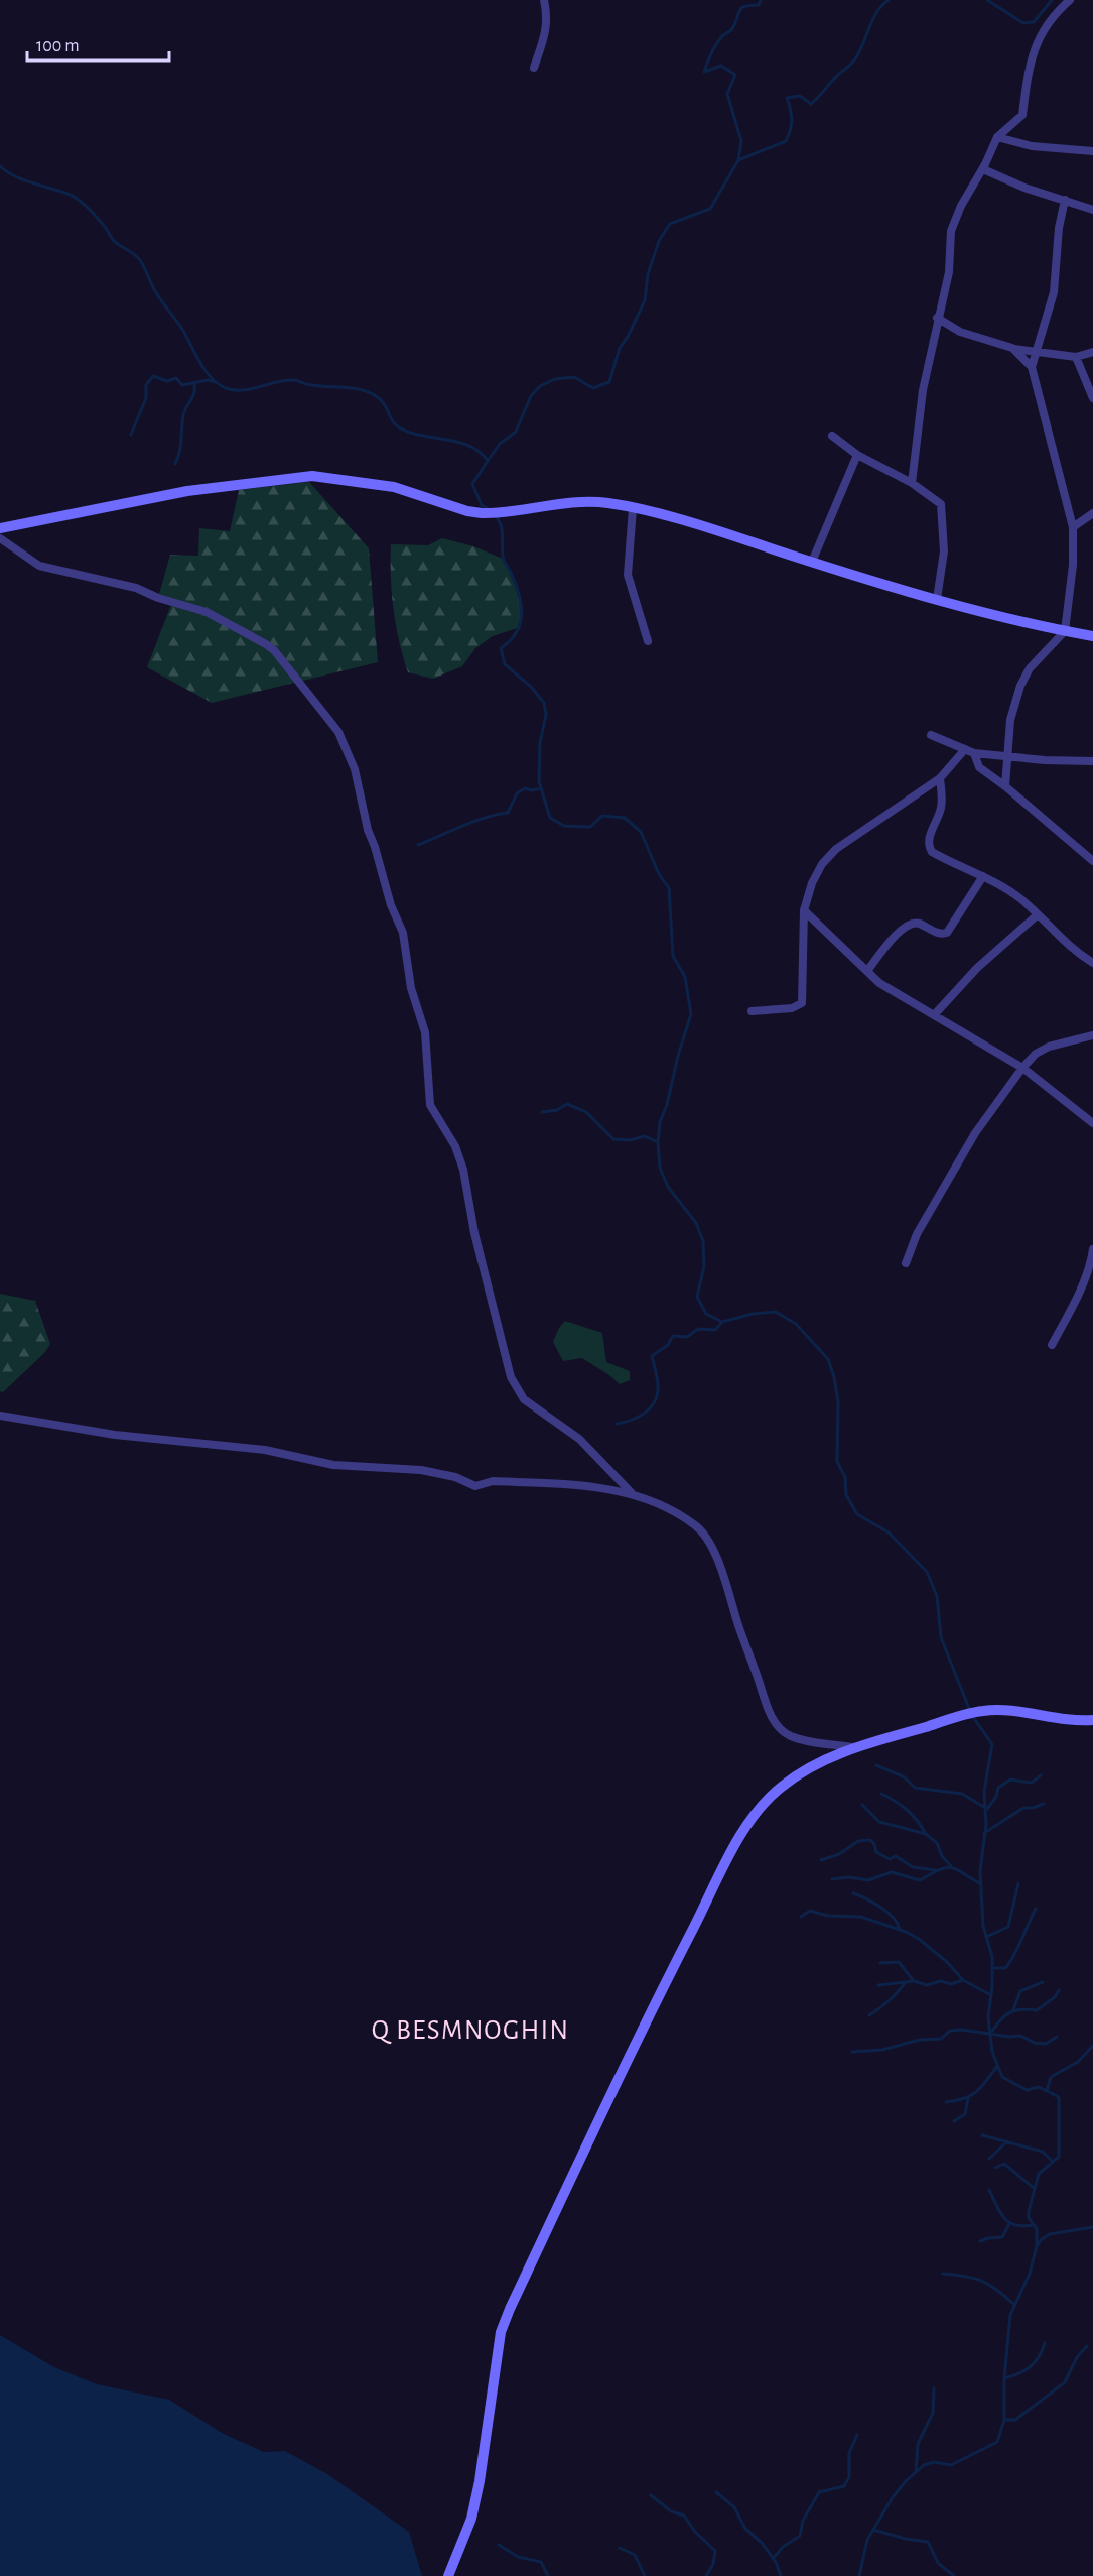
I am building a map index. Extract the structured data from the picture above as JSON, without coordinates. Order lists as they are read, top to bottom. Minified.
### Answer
{"districts":["Q BESMNOGHIN"],"scale_bar":"100 m"}
